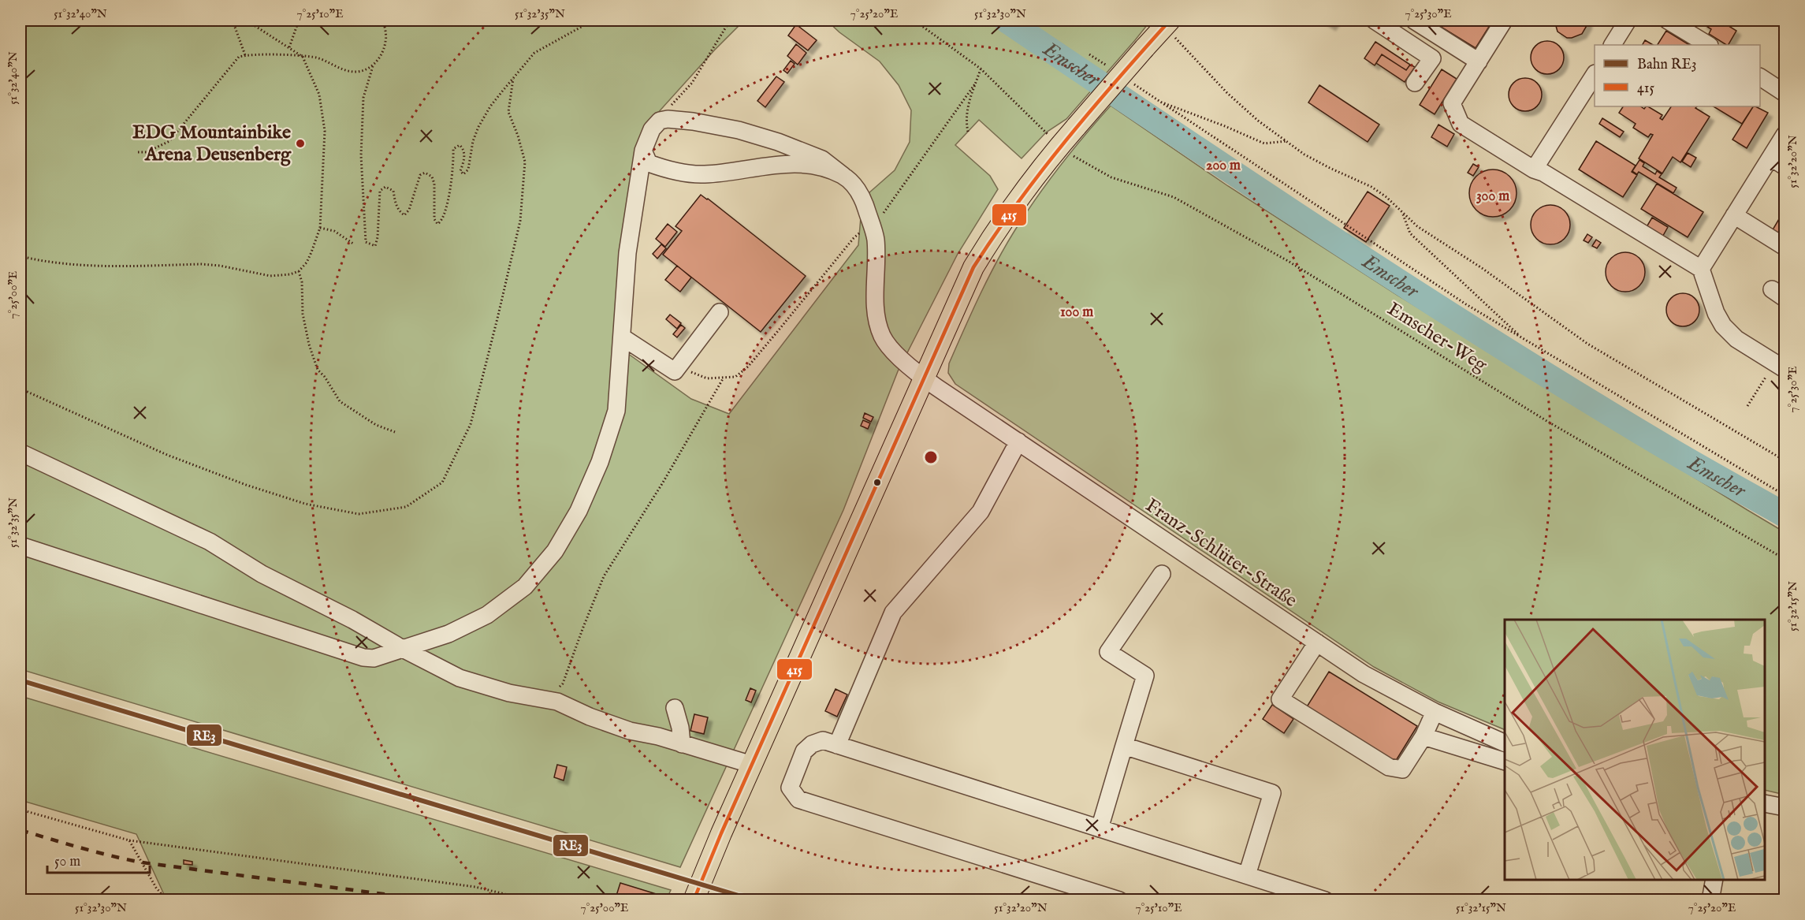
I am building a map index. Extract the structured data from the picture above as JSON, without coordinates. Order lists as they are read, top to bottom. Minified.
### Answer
{"streets":{"street":["Franz-Schlüter-Straße"],"path":["Emscher-Weg"]},"water":["Emscher"],"places":["EDG Mountainbike Arena Deusenberg"],"lines":["transit line 415","rail line RE3"],"legend":["Bahn RE3","415"],"scale_bar":"50 m","coordinates":["51°32'40\"N","7°25'10\"E","51°32'35\"N","7°25'20\"E","51°32'30\"N","7°25'30\"E","51°32'20\"N","7°25'00\"E","51°32'15\"N"],"rings":["200 m","300 m","100 m"]}
